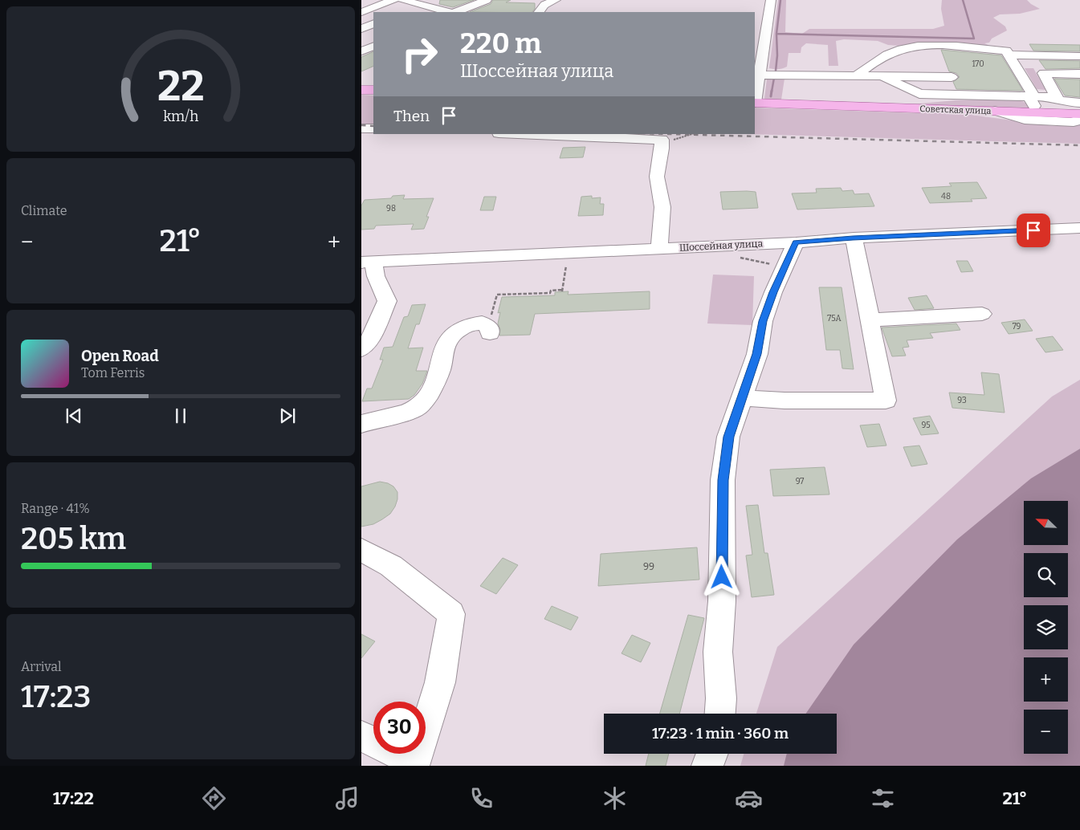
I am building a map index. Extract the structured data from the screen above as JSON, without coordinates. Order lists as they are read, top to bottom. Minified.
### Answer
{"streets":{"main road":["Советская улица"],"street":["Шоссейная улица"]},"house_numbers":["170","48","98","75А","79","93","95","97","99"],"north":"top left","page":{"turn":["220 m","Шоссейная улица"],"then":"Then","tile":["Climate",["Range · 41%","205 km"],["Arrival","17:23"]],"heat":["−","21°","+"],"song":["Open Road","Tom Ferris"],"map_buttons":["+","−"],"limit":"30","trip":"17:23 · 1 min · 360 m","tabs":["17:22","21°"],"gauge":["22","km/h"]}}
